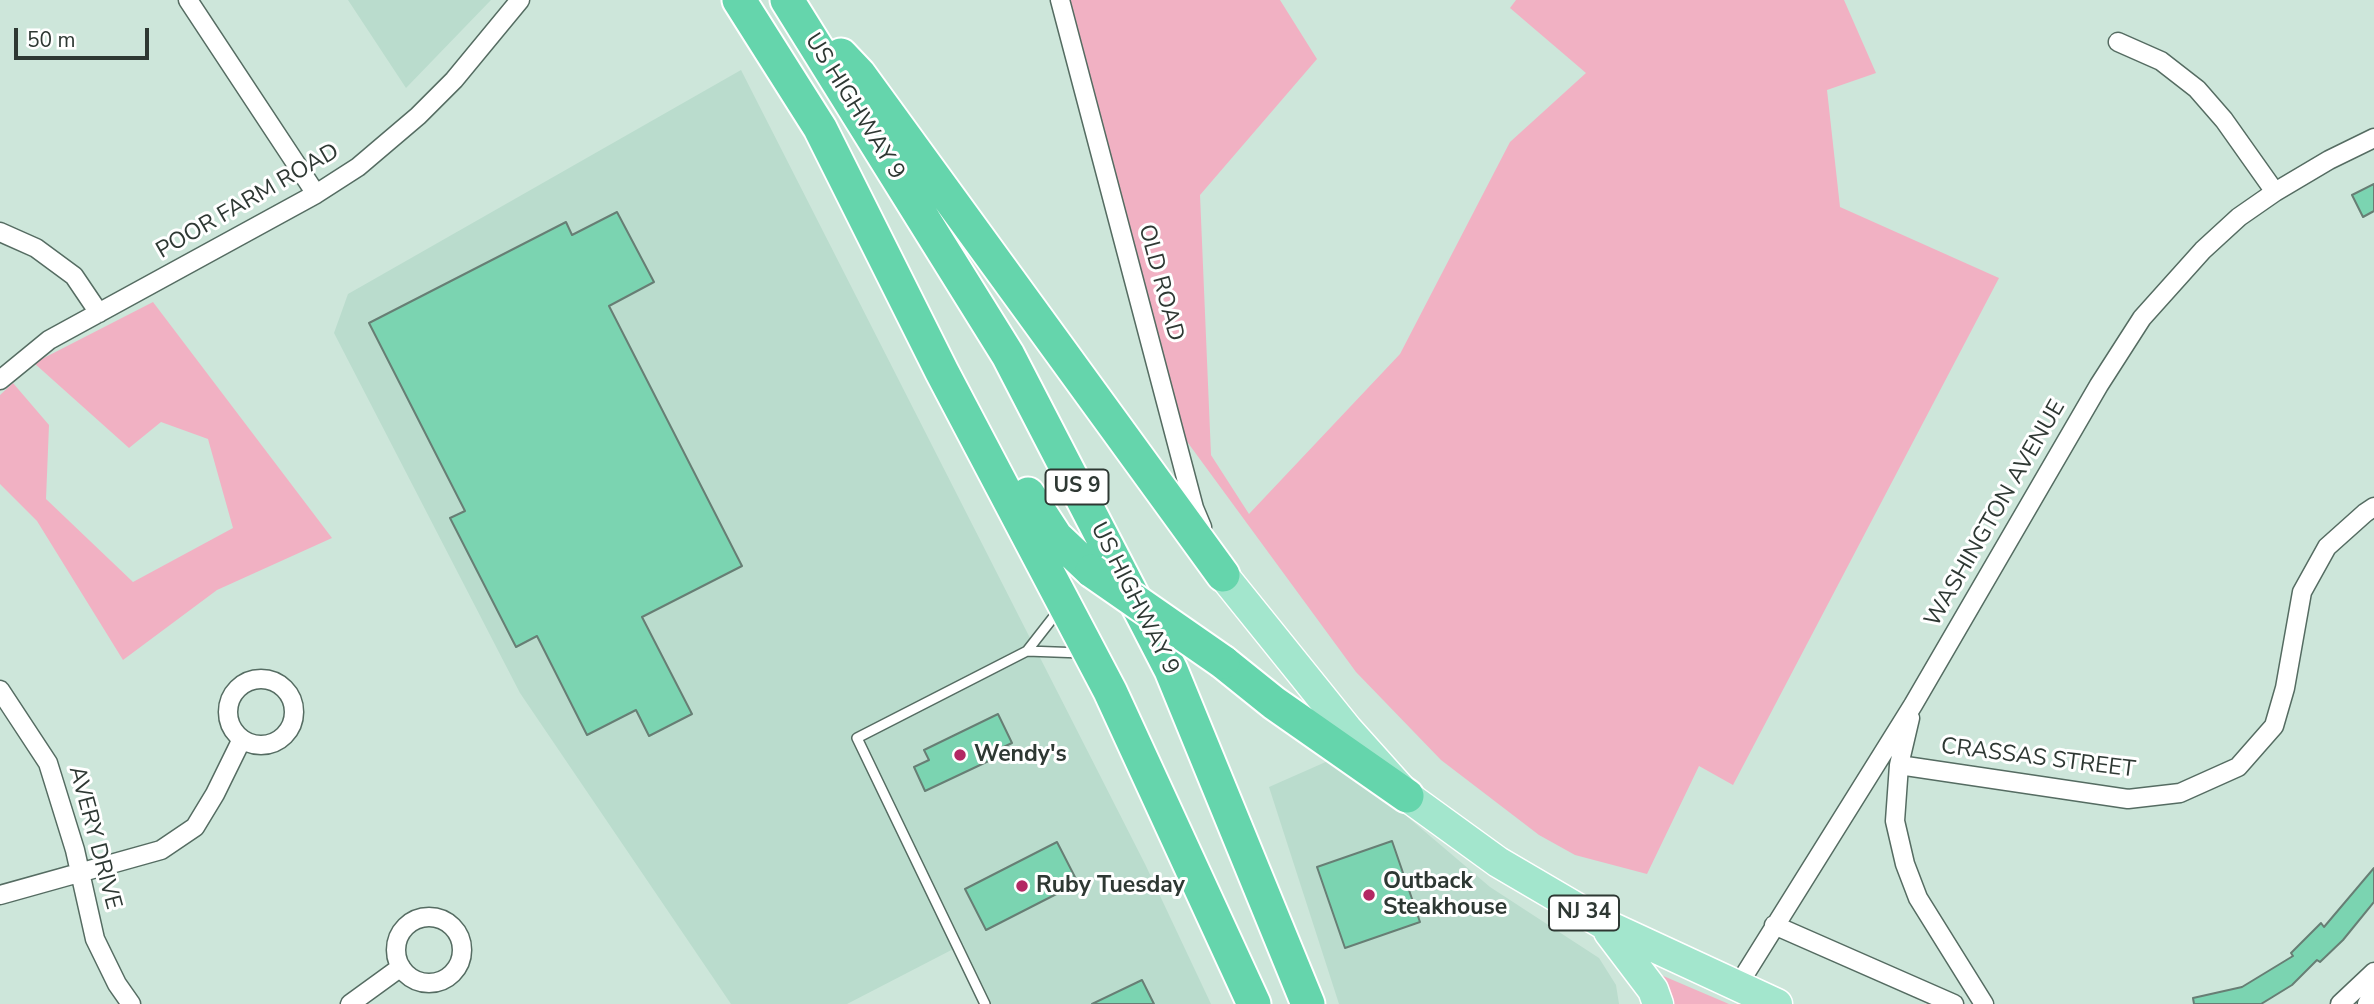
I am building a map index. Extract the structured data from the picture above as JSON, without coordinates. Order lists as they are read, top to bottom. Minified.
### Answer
{"streets":{"highway":["US HIGHWAY 9","US 9"],"main road":["NJ 34"],"street":["POOR FARM ROAD","OLD ROAD","WASHINGTON AVENUE","CRASSAS STREET","AVERY DRIVE"]},"crossings":[["WASHINGTON AVENUE","NJ 34"]],"places":["Wendy's","Ruby Tuesday","Outback Steakhouse"],"scale_bar":"50 m"}
